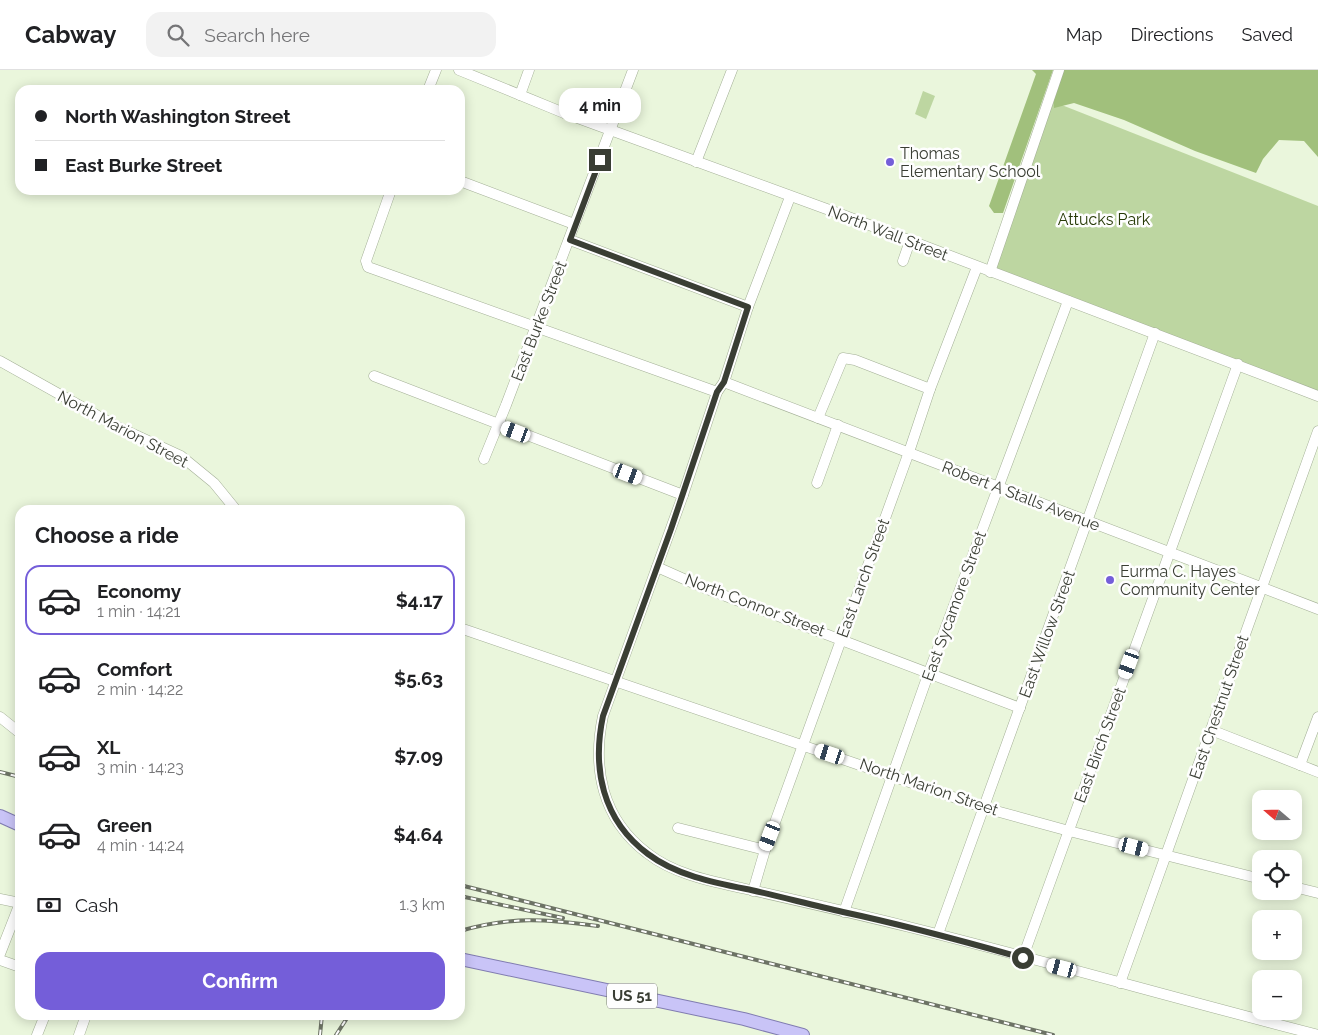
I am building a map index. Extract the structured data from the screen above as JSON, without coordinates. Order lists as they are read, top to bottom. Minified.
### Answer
{"streets":{"main road":["US 51"],"street":["North Wall Street","East Burke Street","North Marion Street","Robert A Stalls Avenue","East Larch Street","North Connor Street","East Sycamore Street","East Willow Street","East Chestnut Street","East Birch Street"]},"crossings":[["North Wall Street","East Burke Street"],["North Wall Street","East Larch Street"],["North Wall Street","East Sycamore Street"],["North Wall Street","East Willow Street"],["North Wall Street","East Birch Street"],["North Marion Street","East Larch Street"],["North Marion Street","East Sycamore Street"],["North Marion Street","East Willow Street"],["North Marion Street","East Chestnut Street"],["North Marion Street","East Birch Street"],["Robert A Stalls Avenue","East Larch Street"],["Robert A Stalls Avenue","East Sycamore Street"],["Robert A Stalls Avenue","East Willow Street"],["Robert A Stalls Avenue","East Chestnut Street"],["Robert A Stalls Avenue","East Birch Street"],["East Larch Street","North Connor Street"],["North Connor Street","East Sycamore Street"],["North Connor Street","East Willow Street"]],"parks":["Attucks Park"],"places":["Thomas Elementary School","Eurma C. Hayes Community Center"],"north":"left","page":{"header":"Cabway","search":"Search here","nav":["Map","Directions","Saved"],"banner":["North Washington Street","East Burke Street"],"bubble":"4 min","heading":"Choose a ride","list":[{"name":"Economy","note":"1 min · 14:21","value":"$4.17"},{"name":"Comfort","note":"2 min · 14:22","value":"$5.63"},{"name":"XL","note":"3 min · 14:23","value":"$7.09"},{"name":"Green","note":"4 min · 14:24","value":"$4.64"}],"map_buttons":["+","−"],"pay":["Cash","1.3 km"],"buttons":"Confirm"}}
